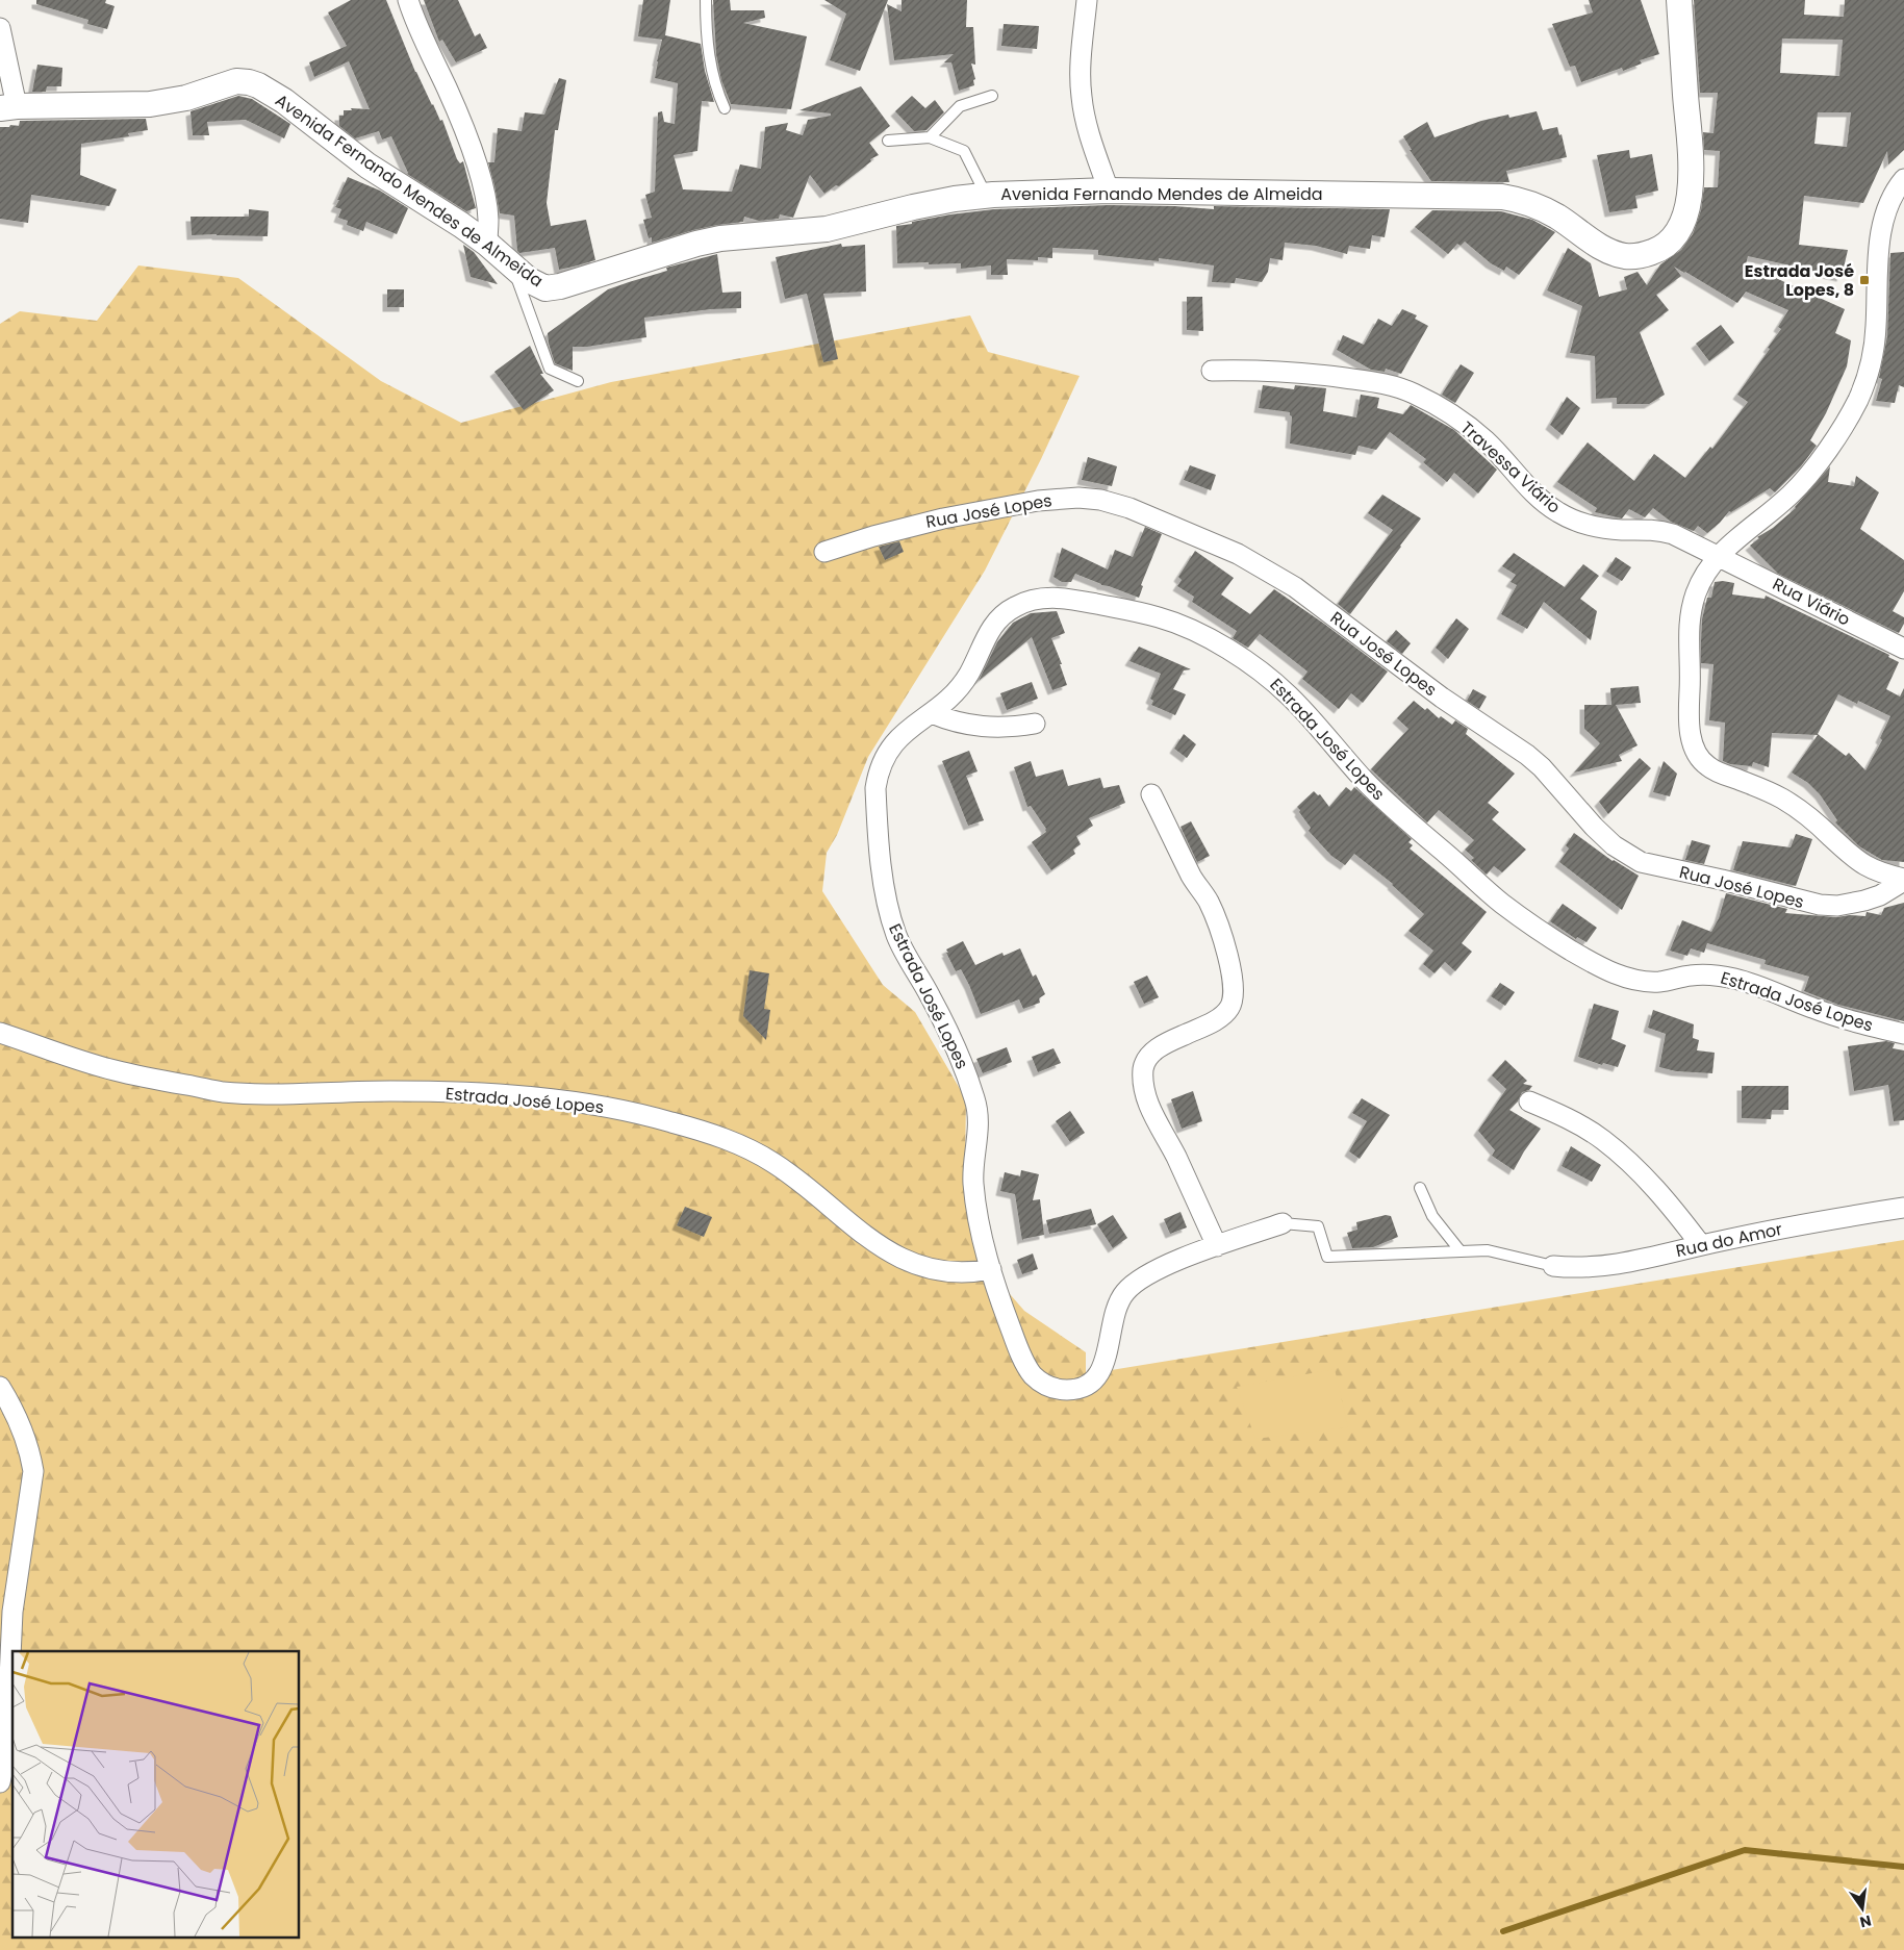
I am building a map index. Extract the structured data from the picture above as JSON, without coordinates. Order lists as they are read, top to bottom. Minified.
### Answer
{"streets":{"street":["Avenida Fernando Mendes de Almeida","Travessa Viário","Rua José Lopes","Rua Viário","Estrada José Lopes","Rua do Amor"]},"crossings":[["Travessa Viário","Rua Viário"]],"places":{"transit":["Estrada José Lopes, 8"]},"north":"bottom"}
